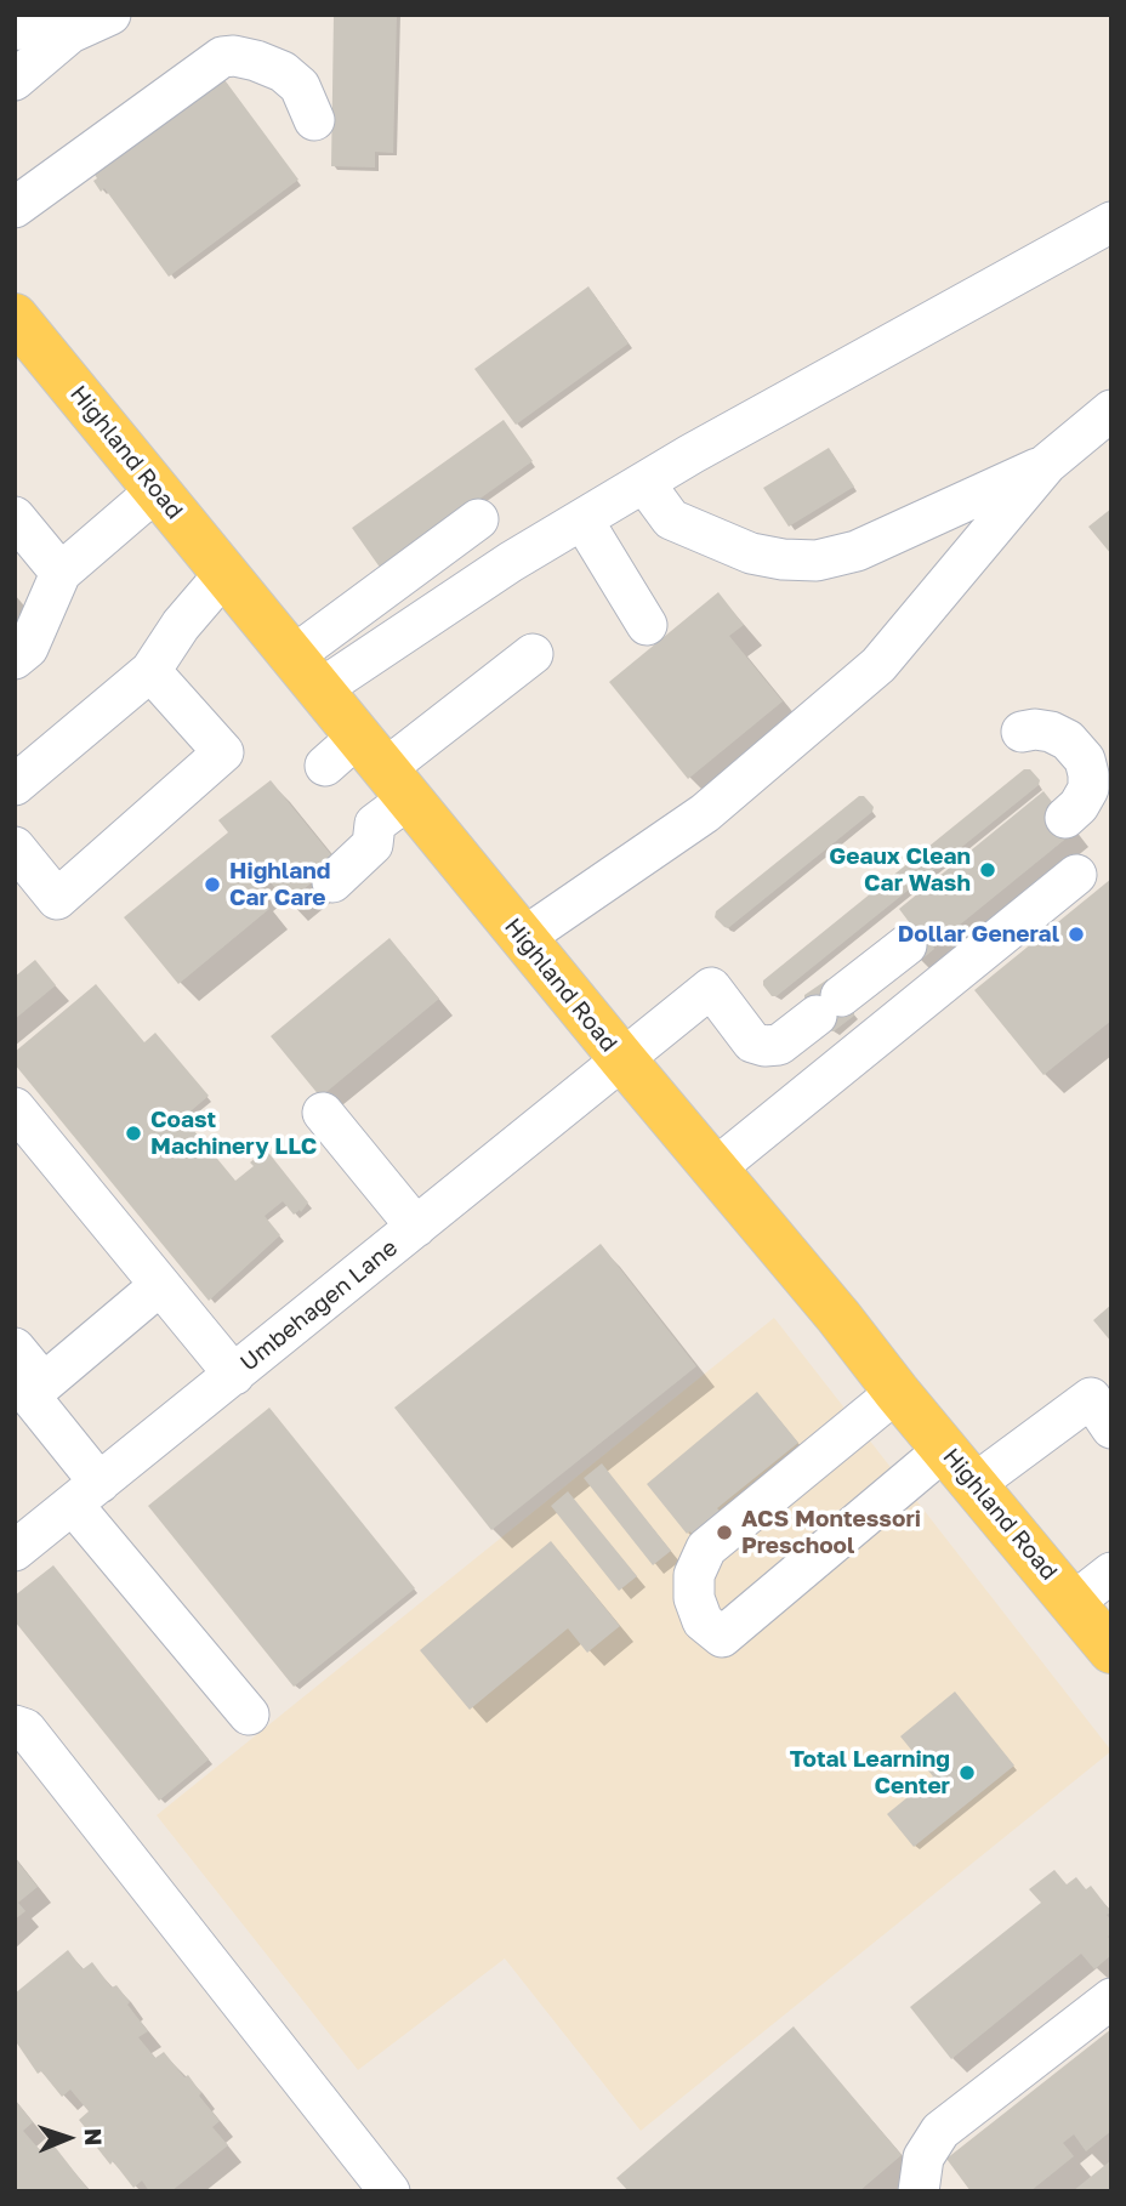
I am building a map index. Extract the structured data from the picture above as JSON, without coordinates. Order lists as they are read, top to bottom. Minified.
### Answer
{"streets":{"main road":["Highland Road"],"street":["Umbehagen Lane"]},"crossings":[["Highland Road","Umbehagen Lane"]],"places":["Geaux Clean Car Wash","Highland Car Care","Dollar General","Coast Machinery LLC","ACS Montessori Preschool","Total Learning Center"],"north":"right"}
